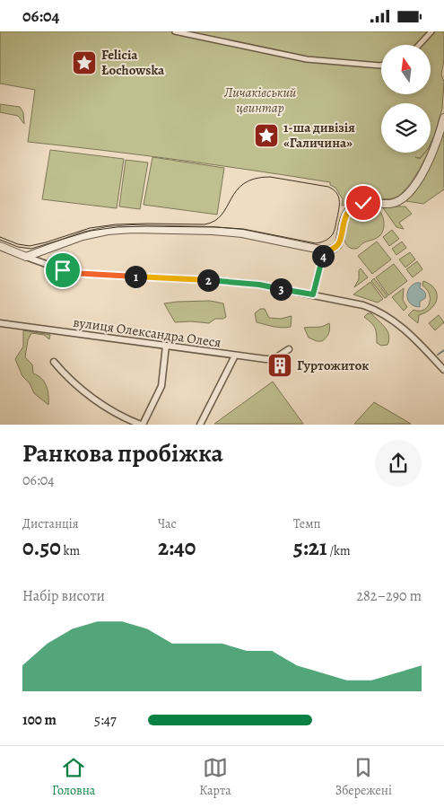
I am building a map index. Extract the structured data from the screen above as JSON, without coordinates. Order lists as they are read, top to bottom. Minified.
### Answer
{"streets":{"street":["вулиця Олександра Олеся"]},"parks":["Личаківський цвинтар"],"places":{"place":["Felicia Łochowska","1-ша дивізія «Галичина»"],"building":["Гуртожиток"]},"north":"top","page":{"status":"06:04","pins":["4","1","2","3"],"heading":["Ранкова пробіжка","06:04"],"stats":[["Дистанція","0.50 km"],["Час","2:40"],["Темп","5:21 /km"]],"chart":["Набір висоти","282–290 m"],"list":[{"name":"100 m","note":"5:47"}],"tabs":["Головна","Карта","Збережені"]}}
